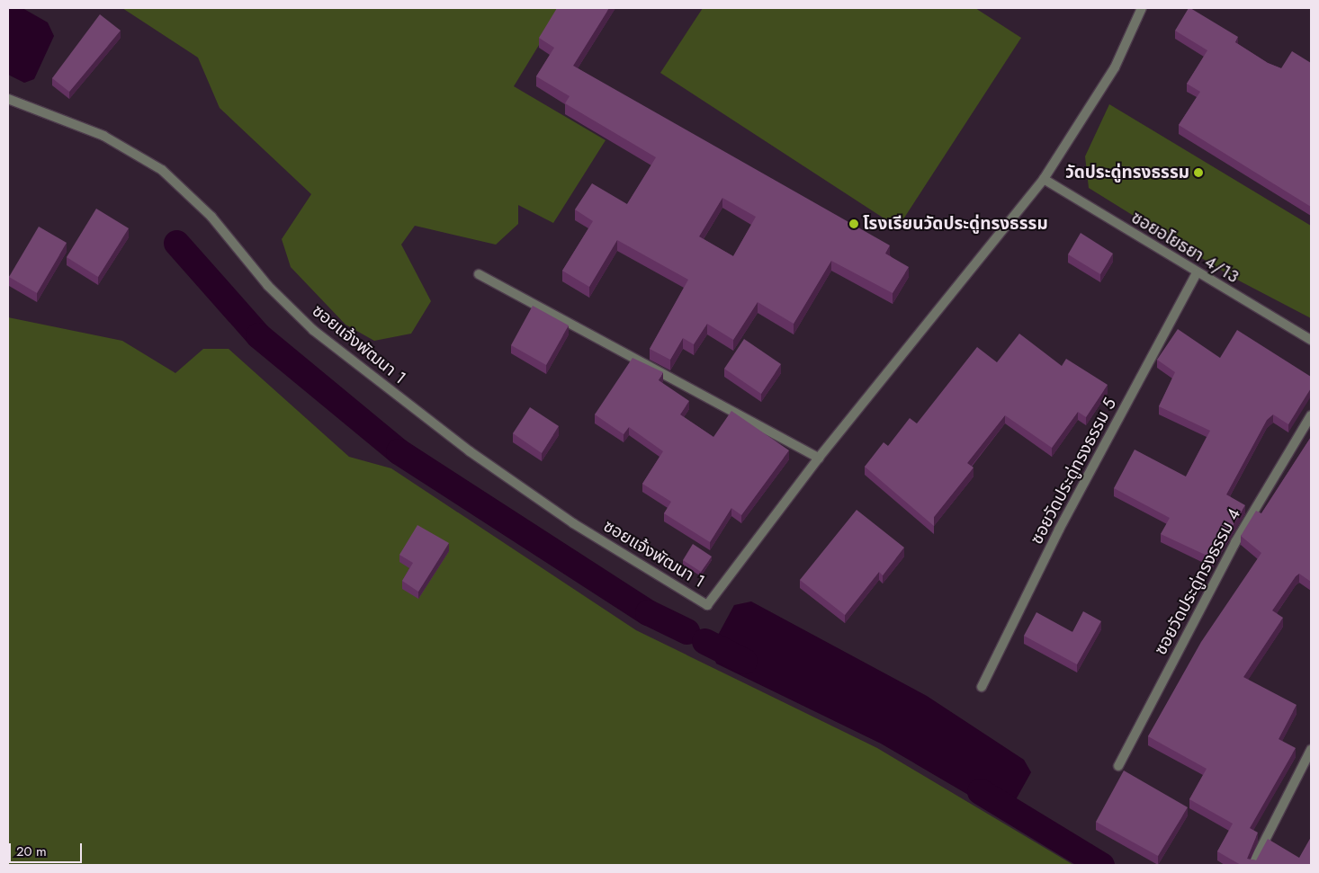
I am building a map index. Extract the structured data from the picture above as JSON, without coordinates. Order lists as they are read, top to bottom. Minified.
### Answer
{"streets":{"street":["ซอยอโยธยา 4/13","ซอยแจ้งพัฒนา 1","ซอยวัดประดู่ทรงธรรม 5","ซอยวัดประดู่ทรงธรรม 4"]},"crossings":[["ซอยอโยธยา 4/13","ซอยวัดประดู่ทรงธรรม 5"]],"places":["วัดประดู่ทรงธรรม","โรงเรียนวัดประดู่ทรงธรรม"],"scale_bar":"20 m"}
